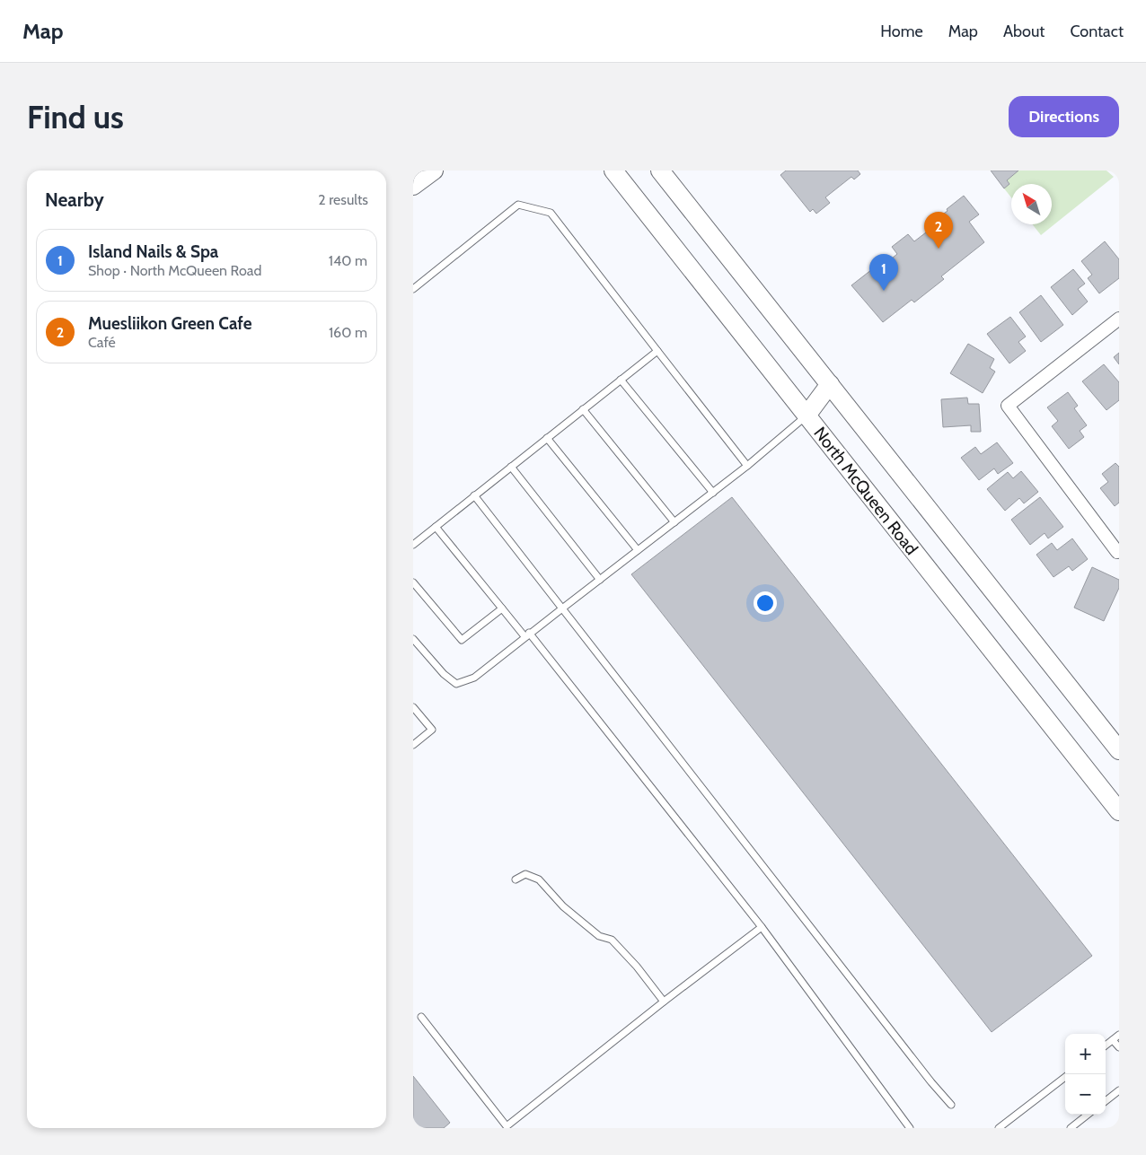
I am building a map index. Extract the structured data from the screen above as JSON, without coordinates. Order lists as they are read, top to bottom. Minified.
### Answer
{"streets":{"main road":["North McQueen Road"]},"north":"top left","page":{"header":"Map","nav":["Home","Map","About","Contact"],"buttons":"Directions","title":"Find us","heading":["Nearby","2 results"],"pins":["2","1"],"list":[{"mark":"1","name":"Island Nails & Spa","note":"Shop · North McQueen Road","value":"140 m"},{"mark":"2","name":"Muesliikon Green Cafe","note":"Café","value":"160 m"}],"map_buttons":["+","−"]}}
